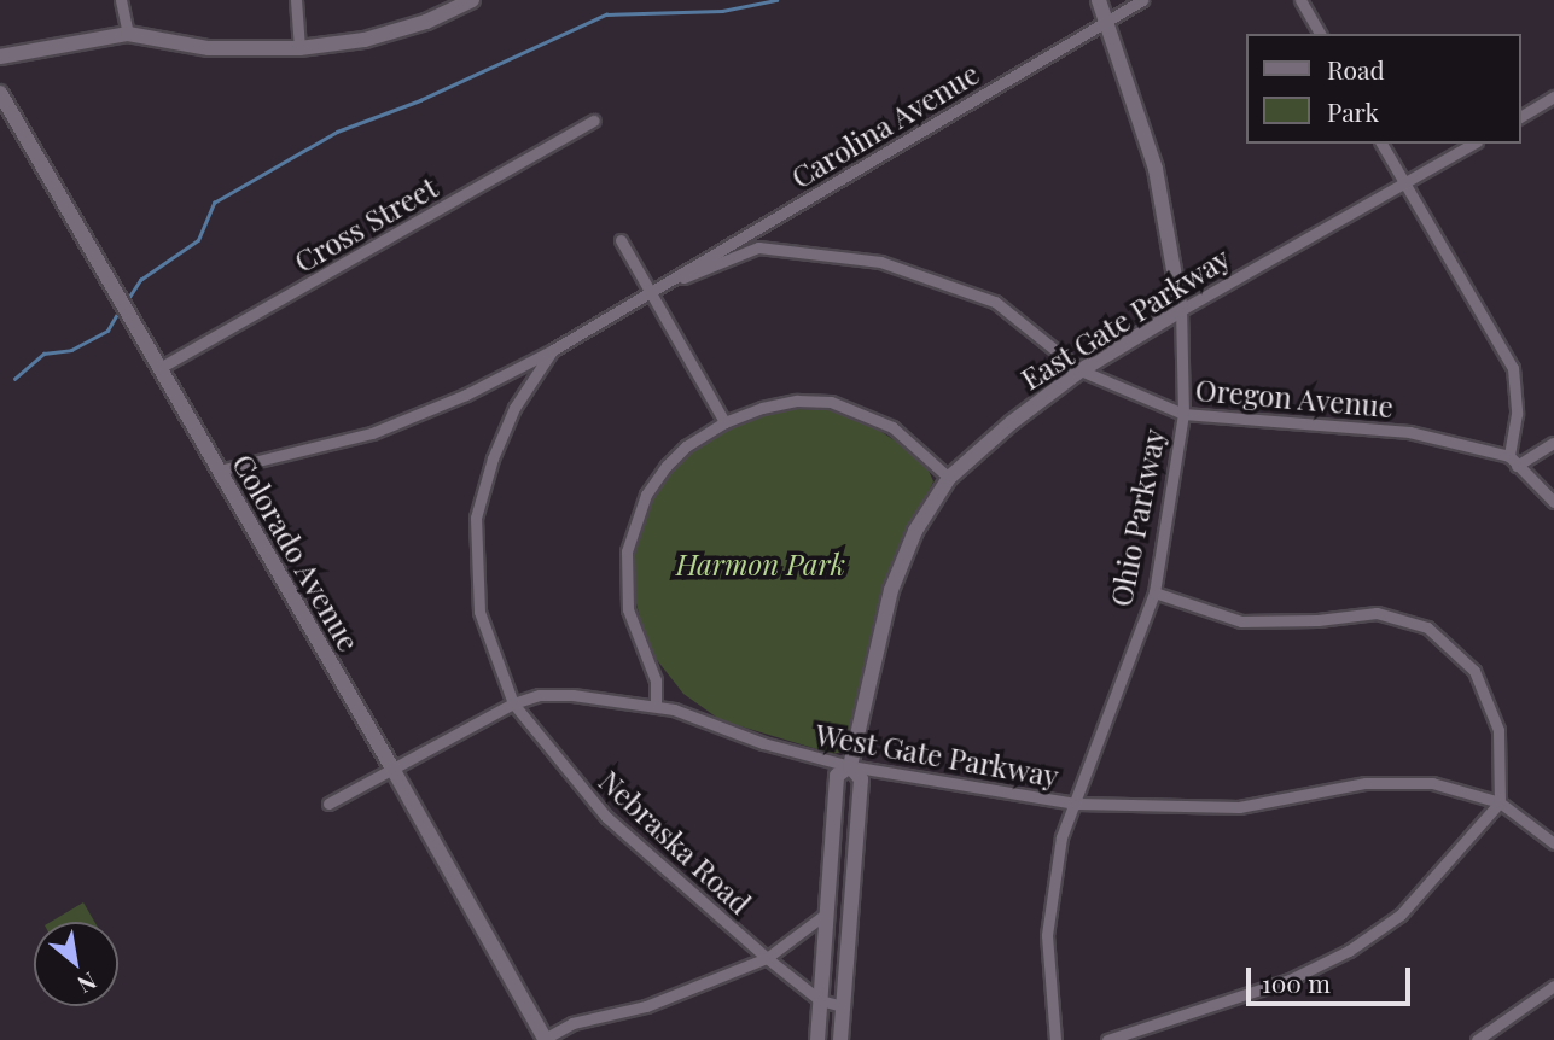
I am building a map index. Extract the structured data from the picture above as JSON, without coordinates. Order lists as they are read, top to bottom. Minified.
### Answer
{"streets":{"street":["Carolina Avenue","Cross Street","East Gate Parkway","Oregon Avenue","Ohio Parkway","Colorado Avenue","West Gate Parkway","Nebraska Road"]},"crossings":[["Carolina Avenue","Oregon Avenue"],["Carolina Avenue","Ohio Parkway"],["Carolina Avenue","Colorado Avenue"],["Carolina Avenue","Nebraska Road"],["Cross Street","Colorado Avenue"],["East Gate Parkway","Oregon Avenue"],["East Gate Parkway","Ohio Parkway"],["East Gate Parkway","West Gate Parkway"],["East Gate Parkway","Nebraska Road"],["Oregon Avenue","Ohio Parkway"],["Ohio Parkway","West Gate Parkway"],["Colorado Avenue","West Gate Parkway"],["West Gate Parkway","Nebraska Road"]],"parks":["Harmon Park"],"legend":["Road","Park"],"scale_bar":"100 m","north":"bottom right"}
